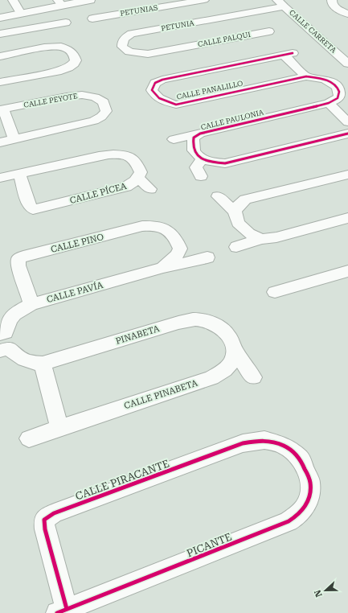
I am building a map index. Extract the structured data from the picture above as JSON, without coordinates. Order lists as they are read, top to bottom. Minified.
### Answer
{"streets":{"street":["PETUNIAS","PETUNIA","CALLE CARRETA","CALLE PALQUI","CALLE PANALILLO","CALLE PEYOTE","CALLE PAULONIA","CALLE PÍCEA","CALLE PINO","CALLE PAVÍA","PINABETA","CALLE PINABETA","CALLE PIRACANTE","PICANTE"]},"crossings":[["PETUNIA","CALLE PALQUI"],["CALLE PANALILLO","CALLE PAULONIA"],["CALLE PINO","CALLE PAVÍA"],["PINABETA","CALLE PINABETA"],["CALLE PIRACANTE","PICANTE"]],"north":"left"}
